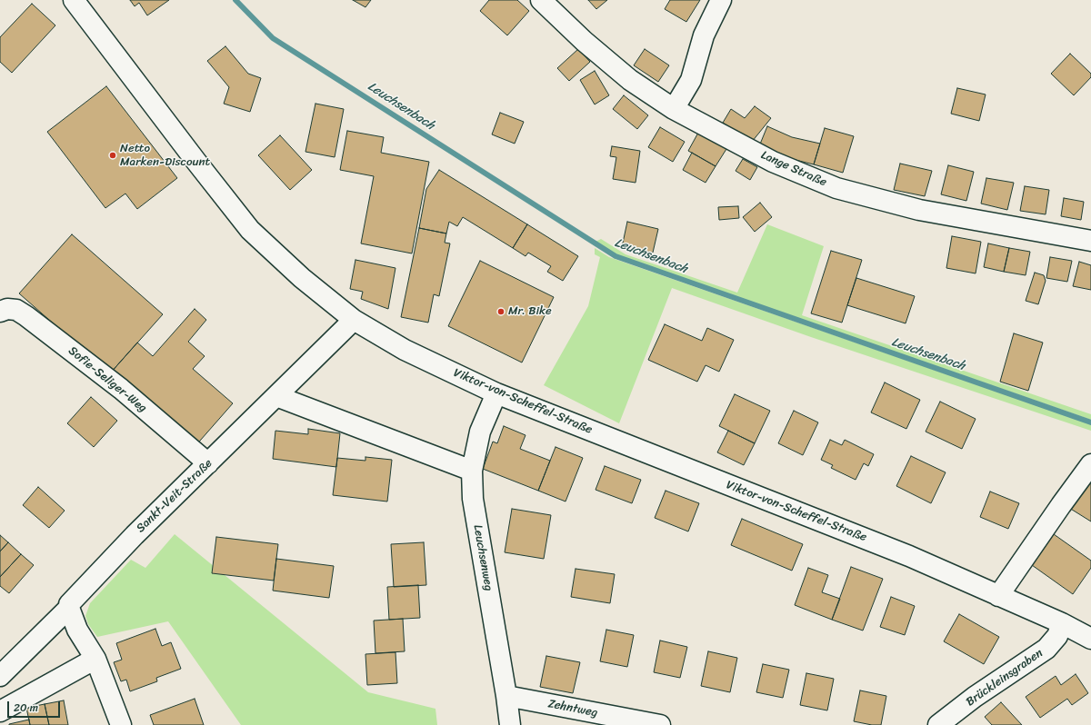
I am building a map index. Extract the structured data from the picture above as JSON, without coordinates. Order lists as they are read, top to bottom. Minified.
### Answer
{"streets":{"street":["Lange Straße","Sofie-Seliger-Weg","Viktor-von-Scheffel-Straße","Sankt-Veit-Straße","Leuchsenweg","Brückleinsgraben","Zehntweg"]},"crossings":[["Sofie-Seliger-Weg","Sankt-Veit-Straße"],["Viktor-von-Scheffel-Straße","Sankt-Veit-Straße"],["Viktor-von-Scheffel-Straße","Leuchsenweg"],["Viktor-von-Scheffel-Straße","Brückleinsgraben"],["Leuchsenweg","Zehntweg"]],"water":["Leuchsenbach"],"places":["Netto Marken-Discount","Mr. Bike"],"scale_bar":"20 m"}
